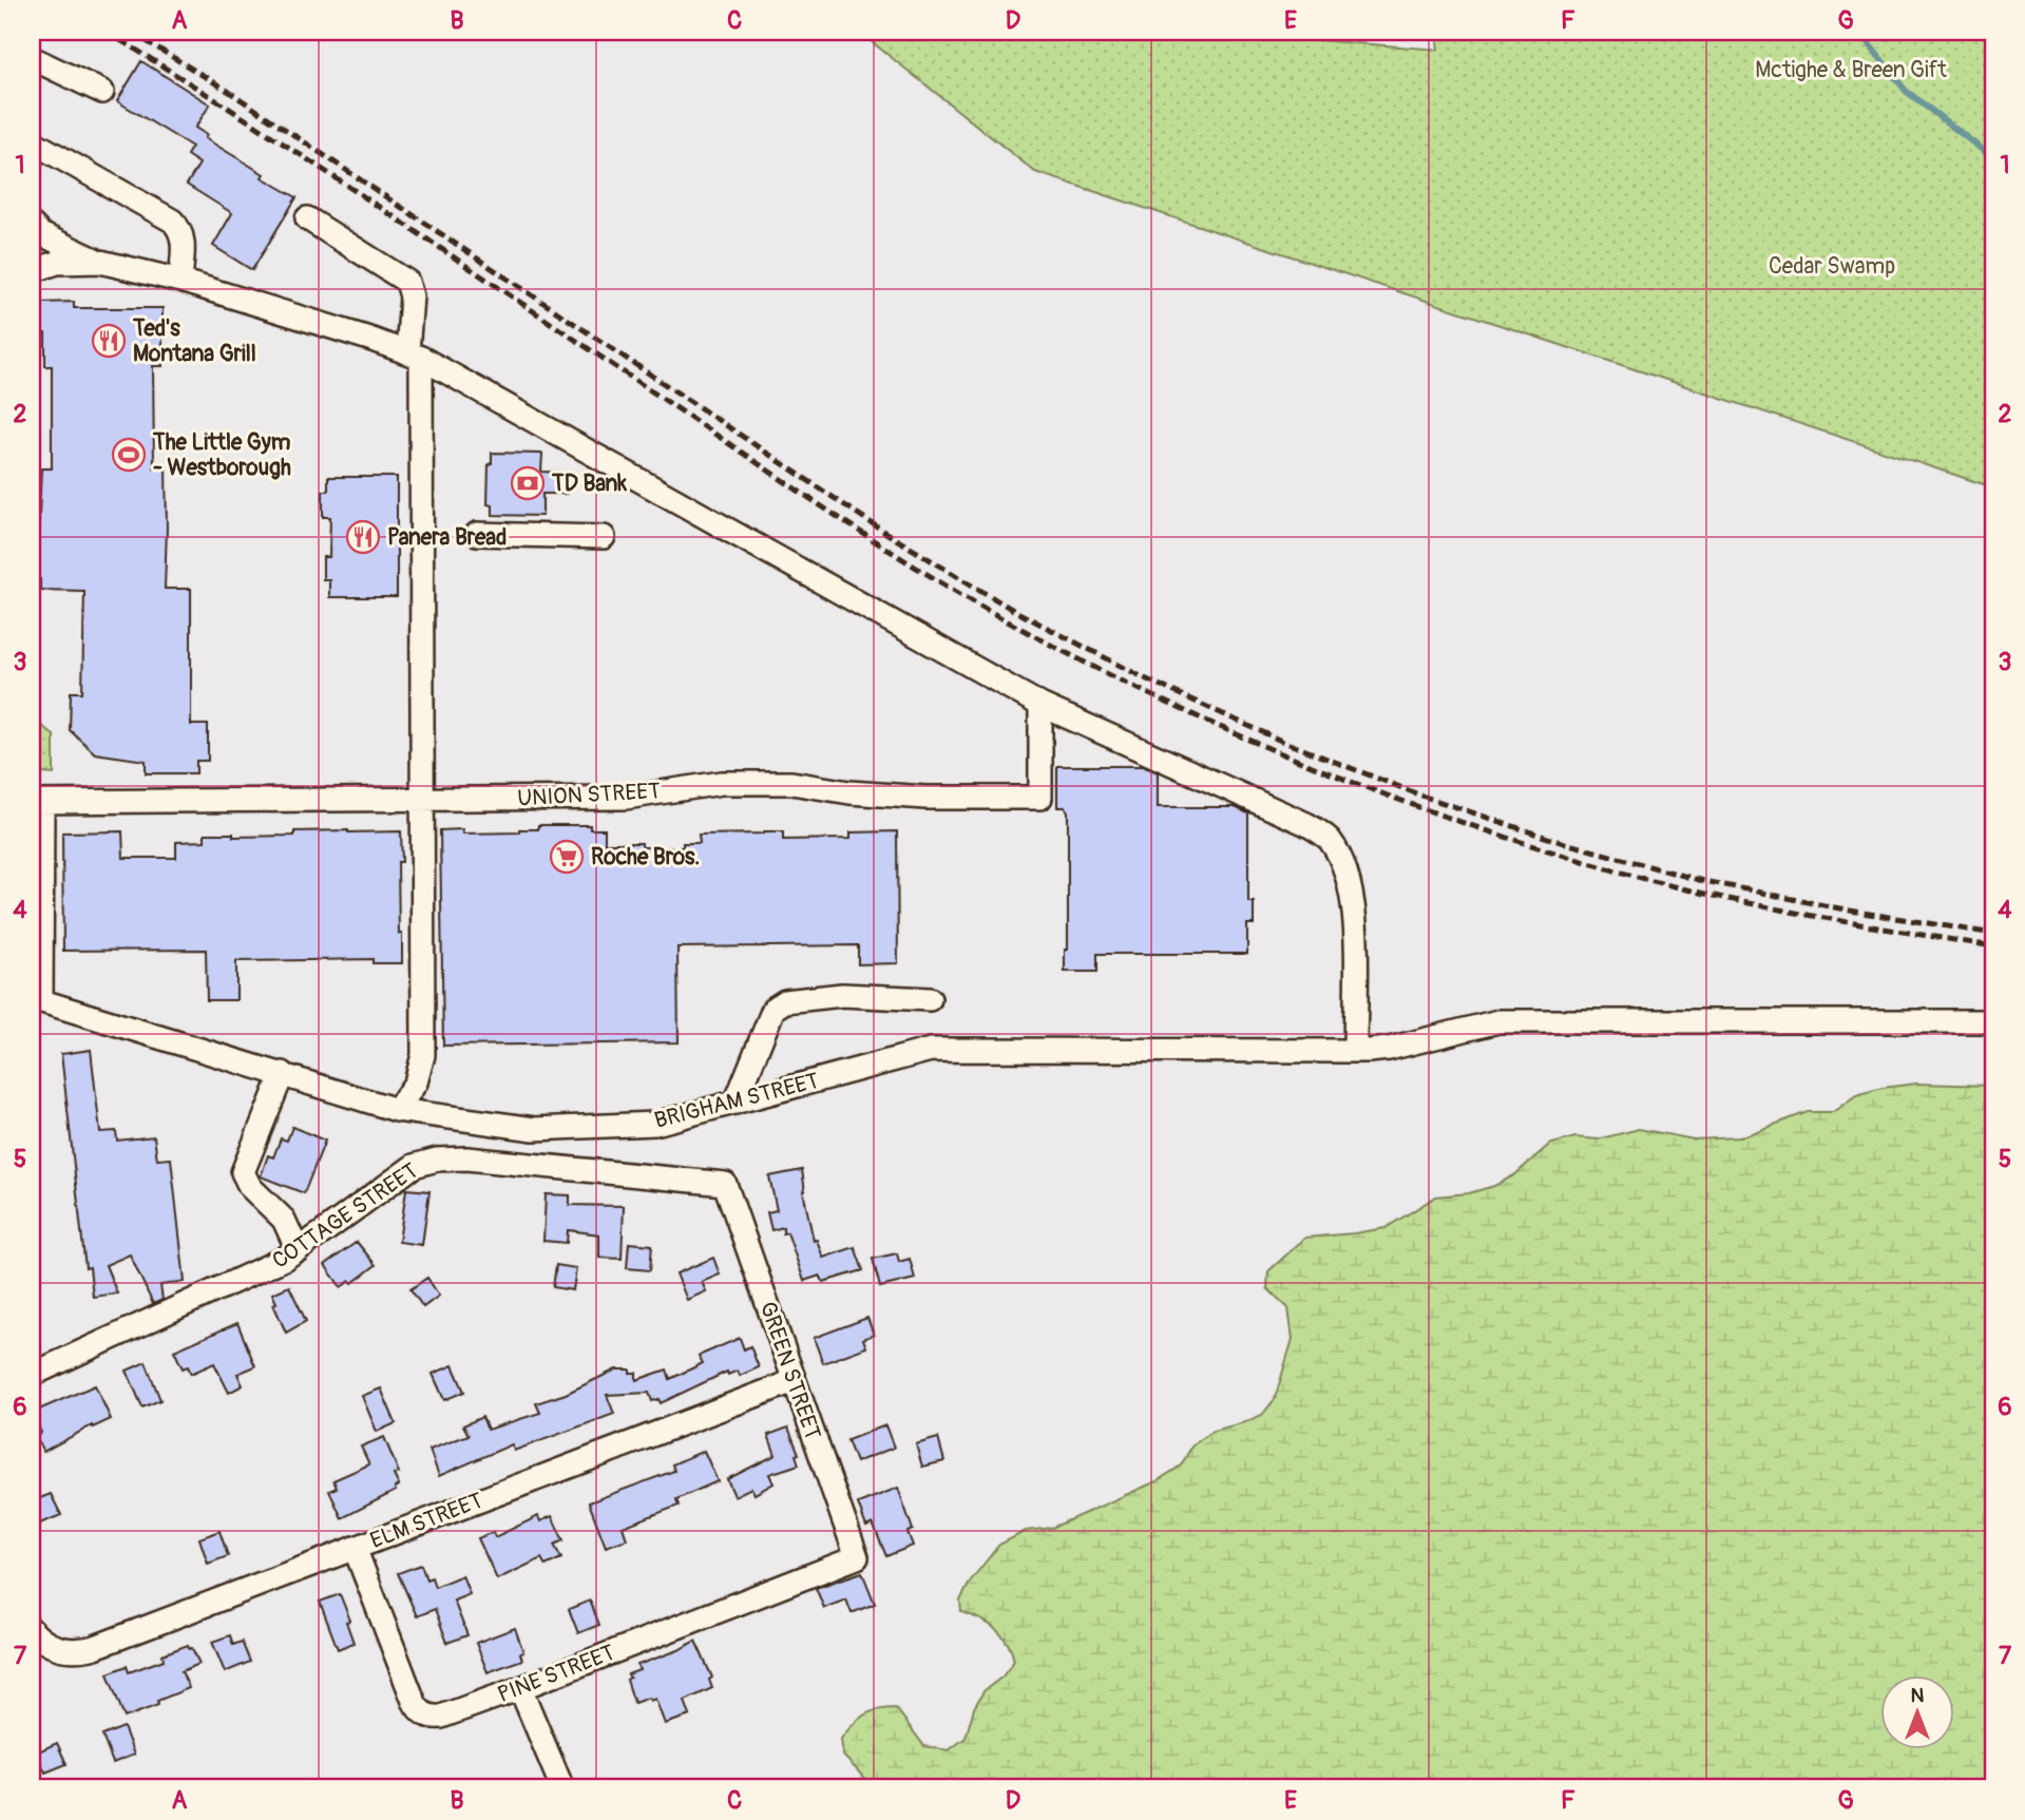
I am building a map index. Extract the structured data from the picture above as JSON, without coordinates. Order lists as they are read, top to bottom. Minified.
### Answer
{"streets":{"street":["UNION STREET","BRIGHAM STREET","COTTAGE STREET","GREEN STREET","ELM STREET","PINE STREET"]},"crossings":[["UNION STREET","BRIGHAM STREET"],["COTTAGE STREET","GREEN STREET"],["GREEN STREET","ELM STREET"],["GREEN STREET","PINE STREET"],["ELM STREET","PINE STREET"]],"parks":["Mctighe & Breen Gift","Cedar Swamp"],"places":{"restaurant":["Ted's Montana Grill","Panera Bread"],"sports":["The Little Gym - Westborough"],"bank":["TD Bank"],"supermarket":["Roche Bros."]},"north":"top","grid":{"columns":["A","B","C","D","E","F","G"],"rows":["1","2","3","4","5","6","7"]}}
